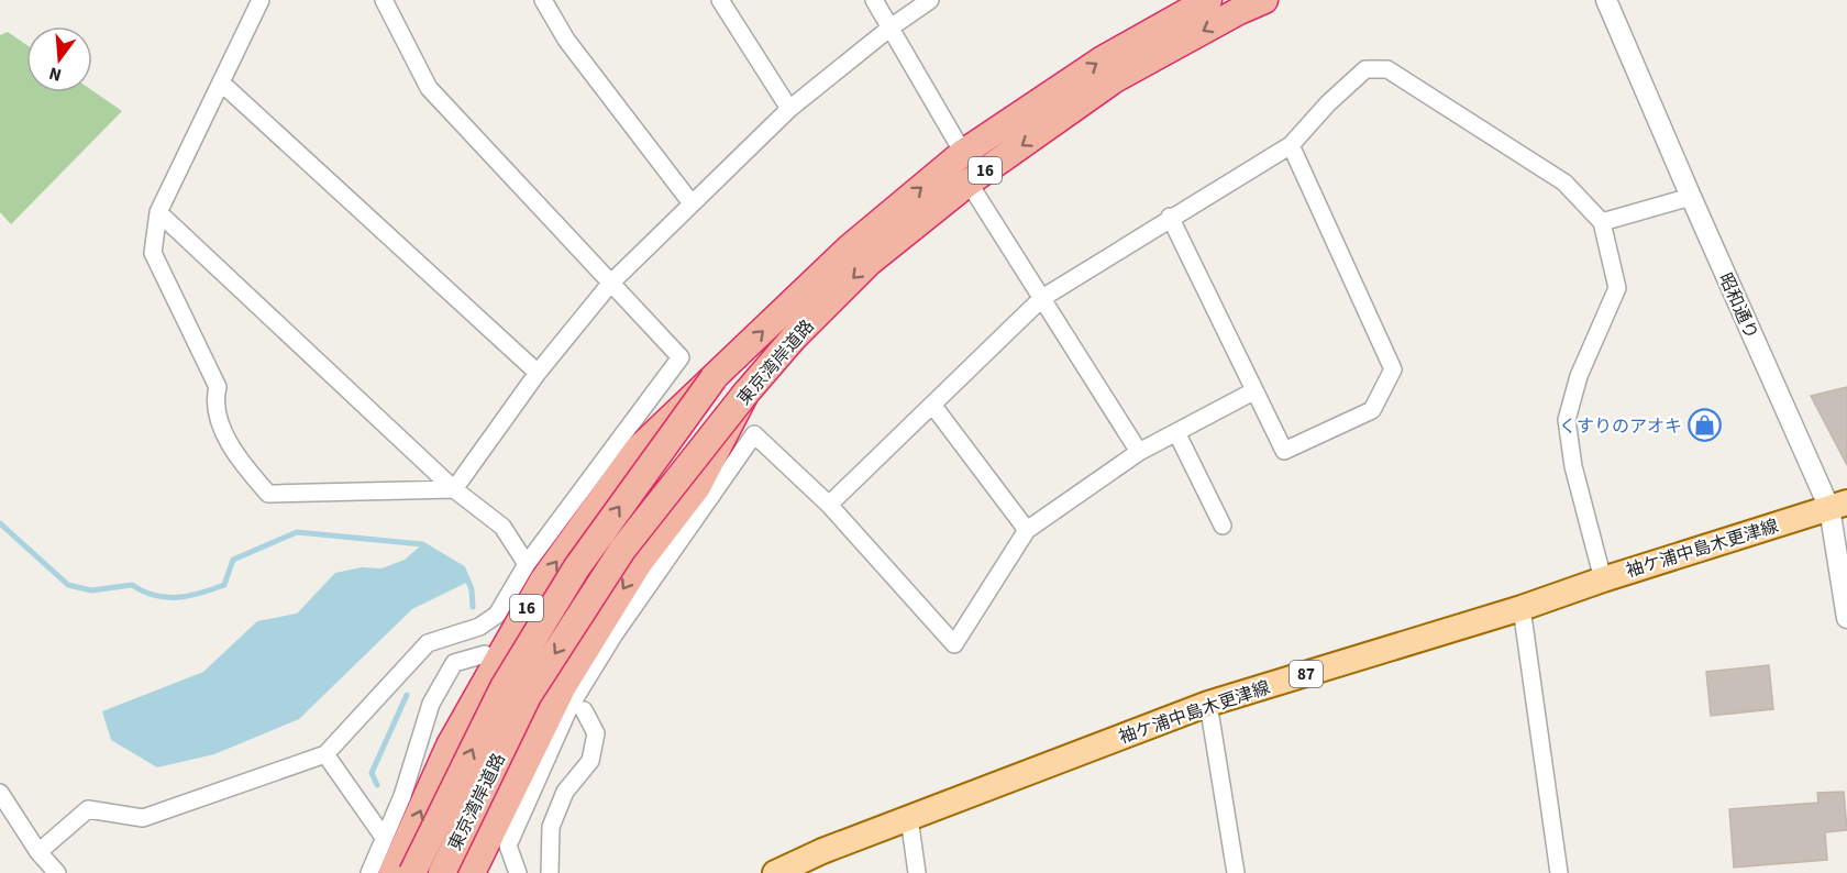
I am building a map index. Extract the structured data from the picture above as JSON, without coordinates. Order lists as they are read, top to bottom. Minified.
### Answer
{"streets":{"highway":["16","東京湾岸道路"],"main road":["袖ケ浦中島木更津線","87"],"street":["昭和通り"]},"crossings":[["16","東京湾岸道路"],["昭和通り","袖ケ浦中島木更津線"]],"places":{"shop":["くすりのアオキ"]},"north":"bottom"}
